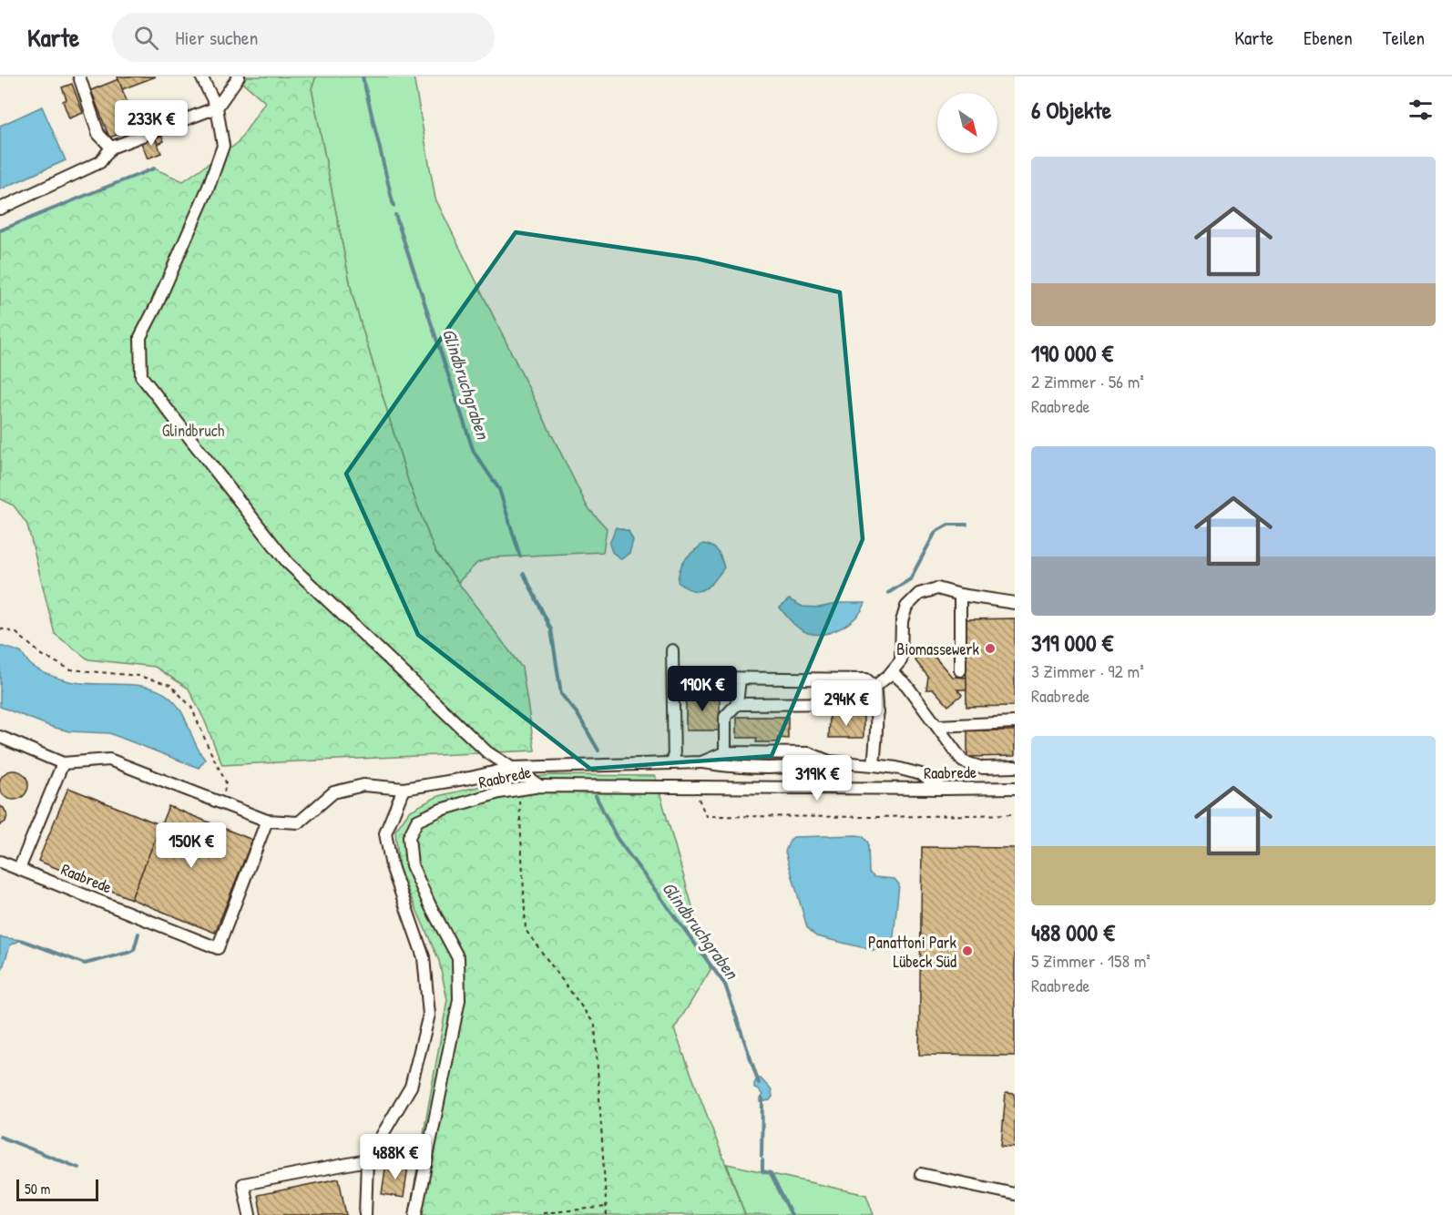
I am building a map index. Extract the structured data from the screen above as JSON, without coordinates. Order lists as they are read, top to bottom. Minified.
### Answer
{"streets":{"street":["Raabrede"]},"water":["Glindbruchgraben"],"parks":["Glindbruch"],"places":["Biomassewerk","Panattoni Park Lübeck Süd"],"scale_bar":"50 m","north":"bottom right","page":{"header":"Karte","search":"Hier suchen","nav":["Karte","Ebenen","Teilen"],"heading":"6 Objekte","price":["233K €","190K €","294K €","319K €","150K €","488K €"],"list":[{"name":"190 000 €","note":"2 Zimmer · 56 m² · Raabrede"},{"name":"319 000 €","note":"3 Zimmer · 92 m² · Raabrede"},{"name":"488 000 €","note":"5 Zimmer · 158 m² · Raabrede"}],"scale":"50 m"}}
